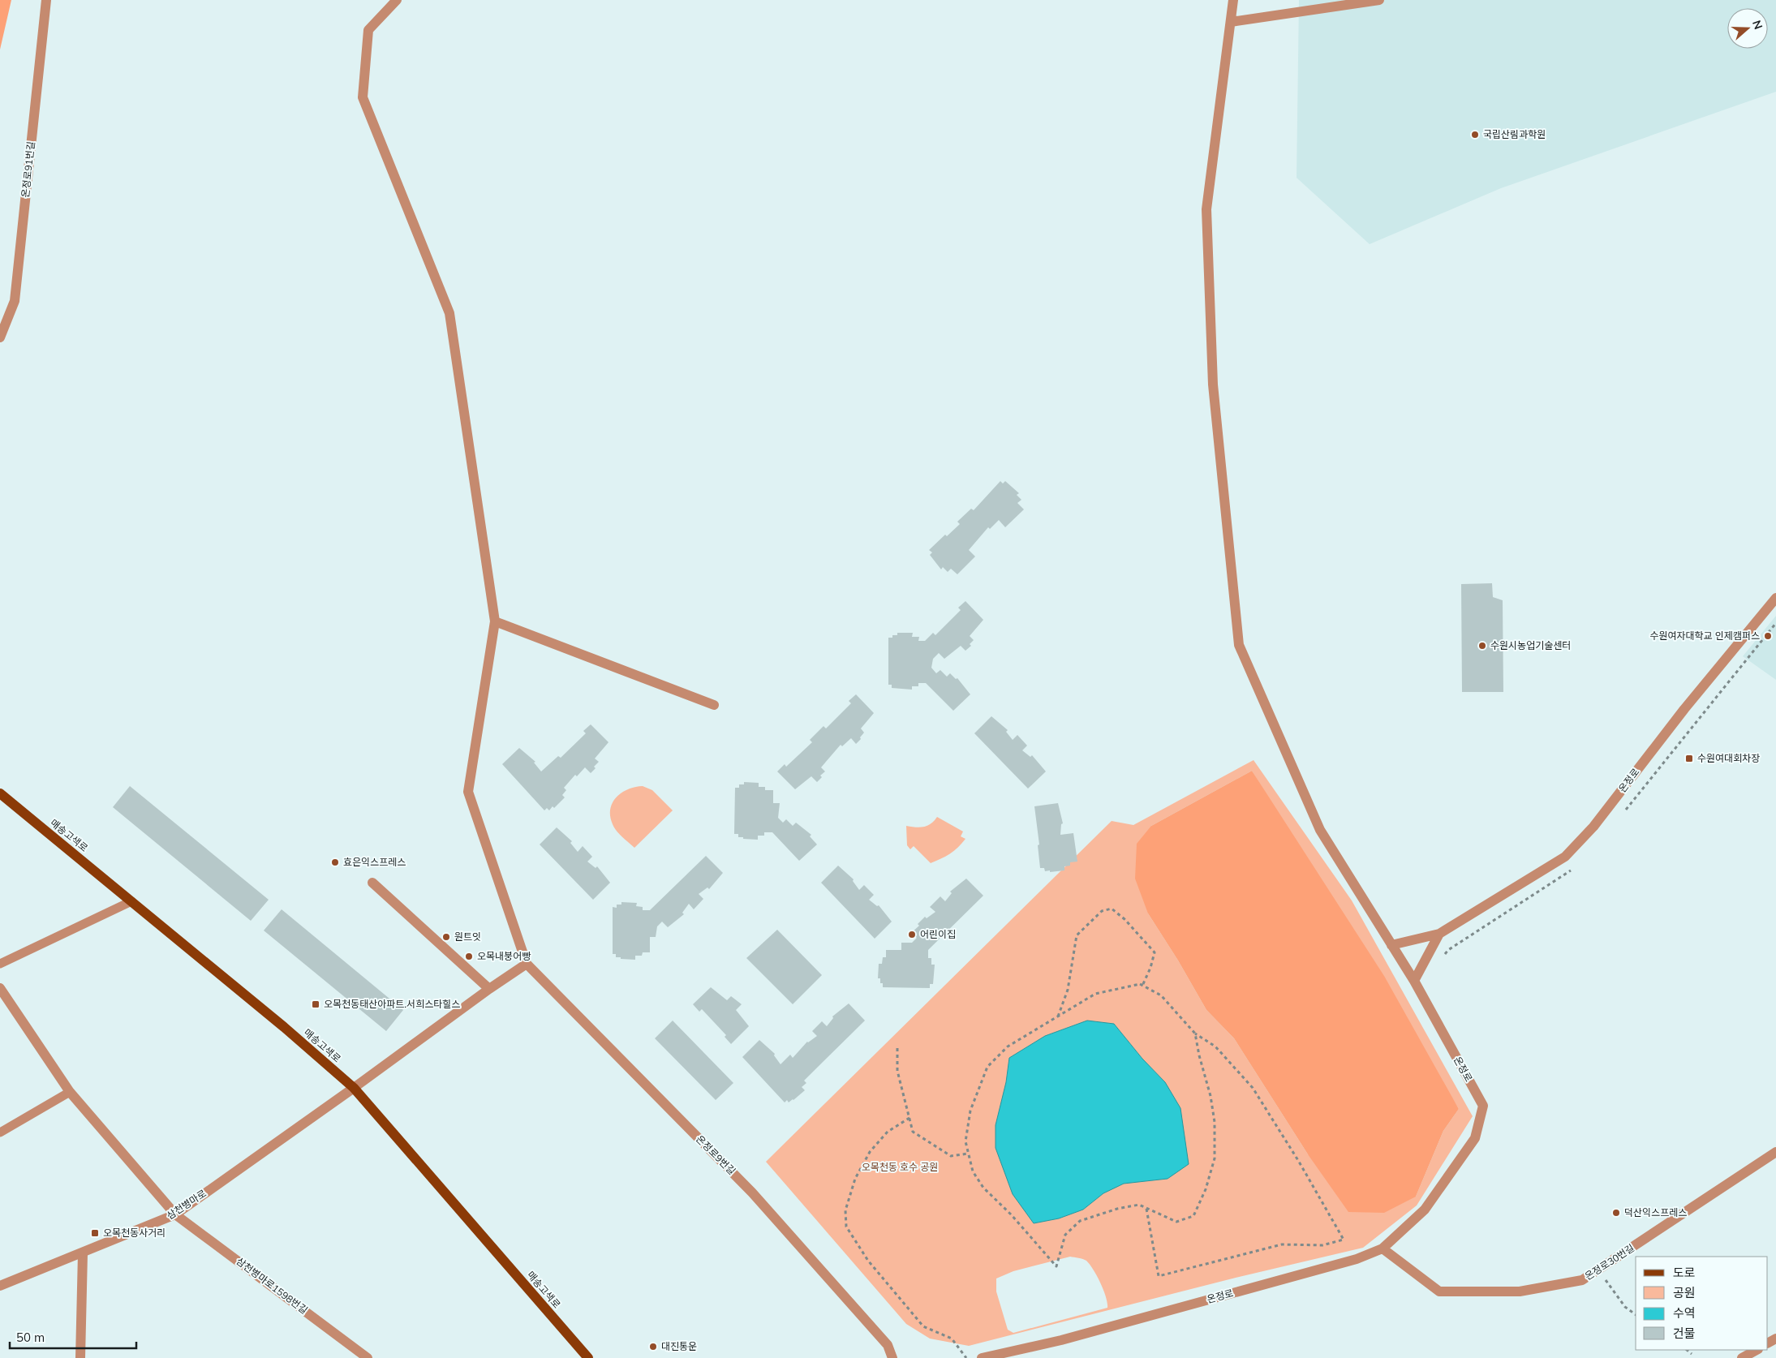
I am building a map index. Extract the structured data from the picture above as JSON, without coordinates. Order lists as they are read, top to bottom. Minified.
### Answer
{"streets":{"main road":["매송고색로"],"street":["온정로91번길","온정로","온정로9번길","삼천병마로","온정로30번길","삼천병마로1598번길"]},"crossings":[["온정로","온정로30번길"],["매송고색로","삼천병마로"],["온정로9번길","삼천병마로"],["삼천병마로","삼천병마로1598번길"]],"parks":["오목천동 호수 공원"],"places":{"other":["국립산림과학원","수원여자대학교 인제캠퍼스","수원시농업기술센터","효은익스프레스","어린이집","원트잇","오목내붕어빵","덕산익스프레스","대진통운"],"transit":["수원여대회차장","오목천동태산아파트.서희스타힐스","오목천동사거리"]},"legend":["도로","공원","수역","건물"],"scale_bar":"50 m","north":"right"}
